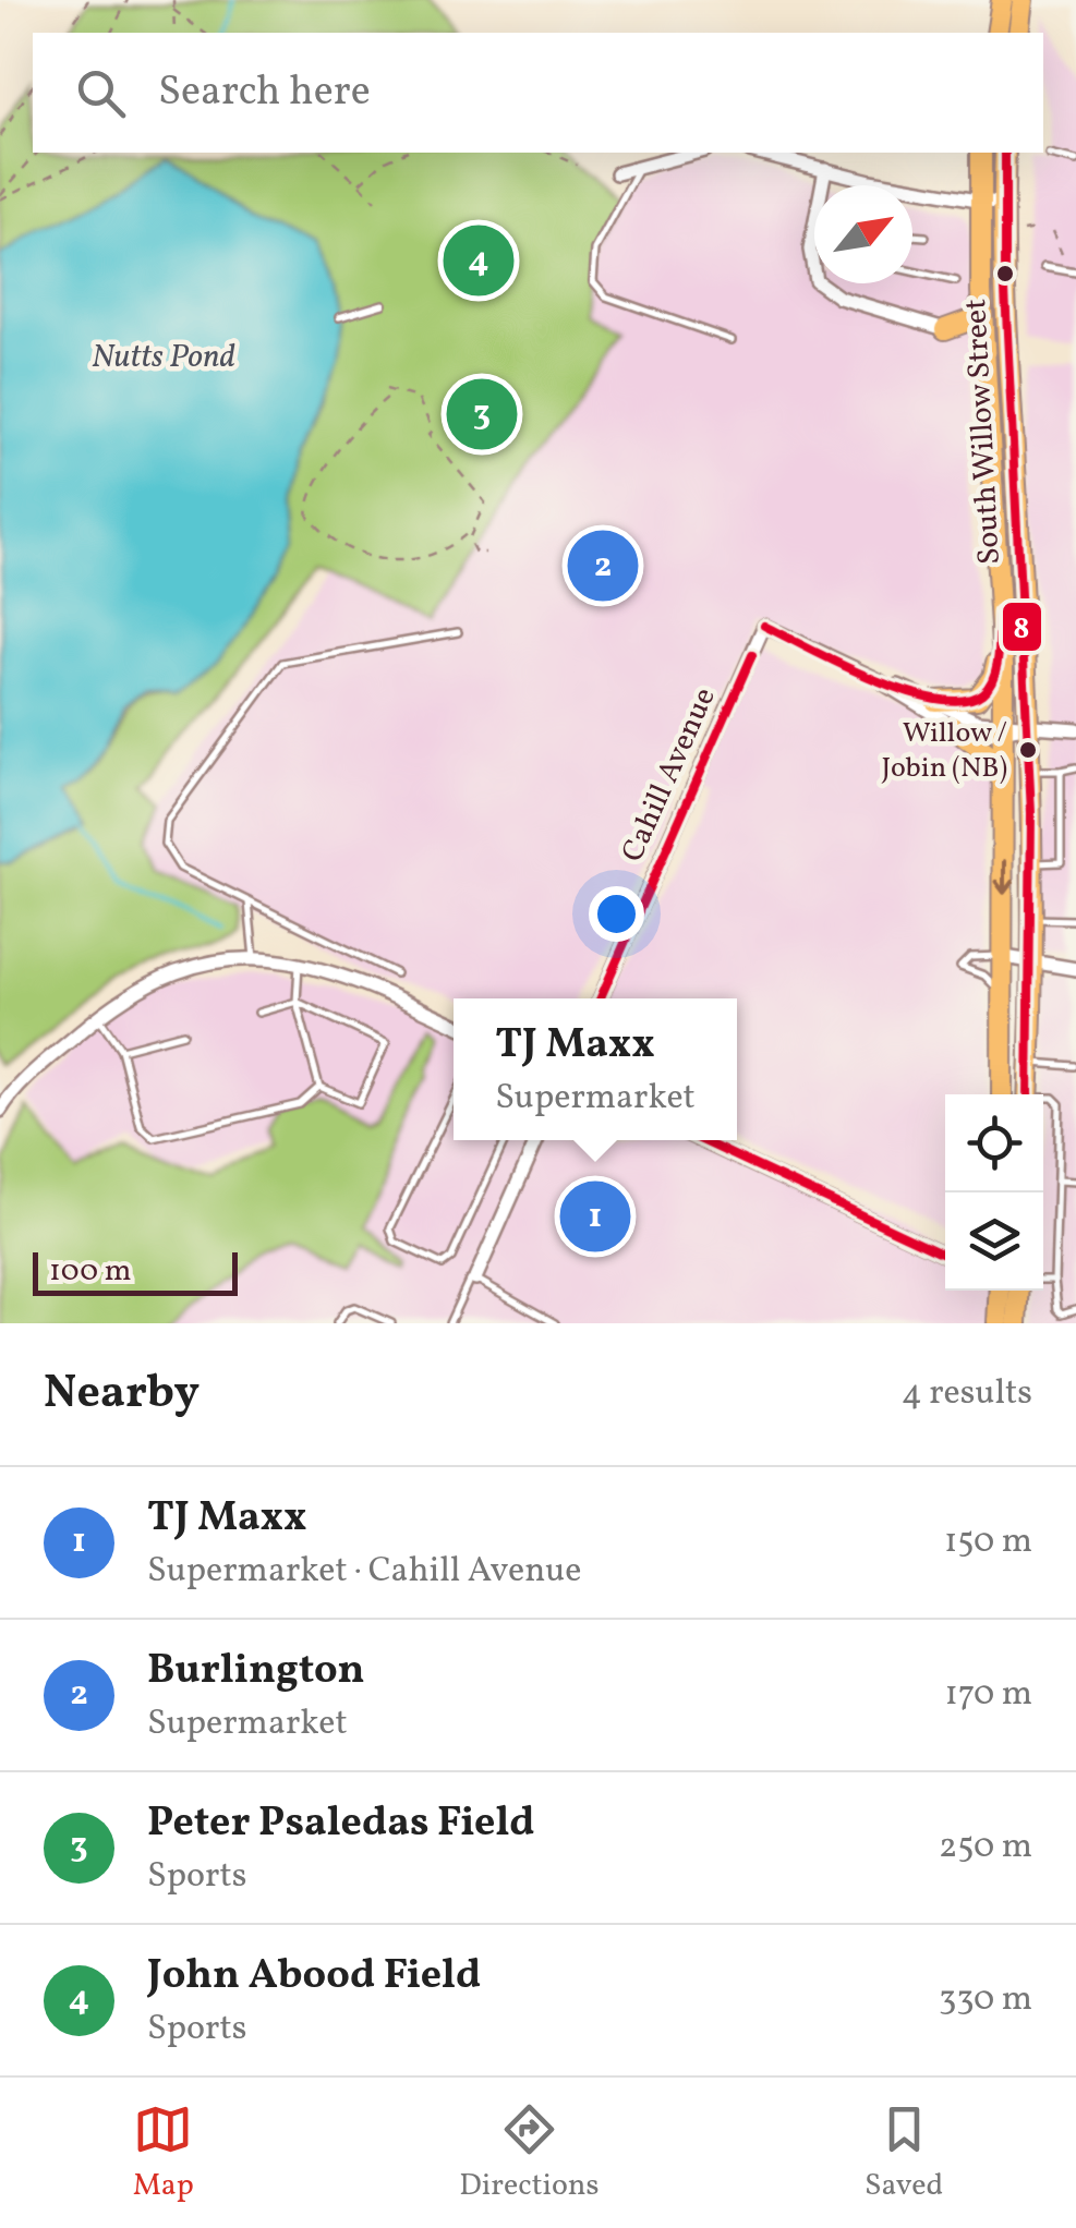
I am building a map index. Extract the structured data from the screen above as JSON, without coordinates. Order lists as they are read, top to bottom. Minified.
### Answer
{"streets":{"main road":["South Willow Street"],"street":["Cahill Avenue"]},"water":["Nutts Pond"],"places":["Willow / Jobin (NB)"],"lines":["transit line 8"],"scale_bar":"100 m","north":"top right","page":{"search":"Search here","pins":["4","3","2","1"],"popup":["TJ Maxx","Supermarket"],"scale":"100 m","heading":["Nearby","4 results"],"list":[{"mark":"1","name":"TJ Maxx","note":"Supermarket · Cahill Avenue","value":"150 m"},{"mark":"2","name":"Burlington","note":"Supermarket","value":"170 m"},{"mark":"3","name":"Peter Psaledas Field","note":"Sports","value":"250 m"},{"mark":"4","name":"John Abood Field","note":"Sports","value":"330 m"}],"nav":["Map","Directions","Saved"]}}
